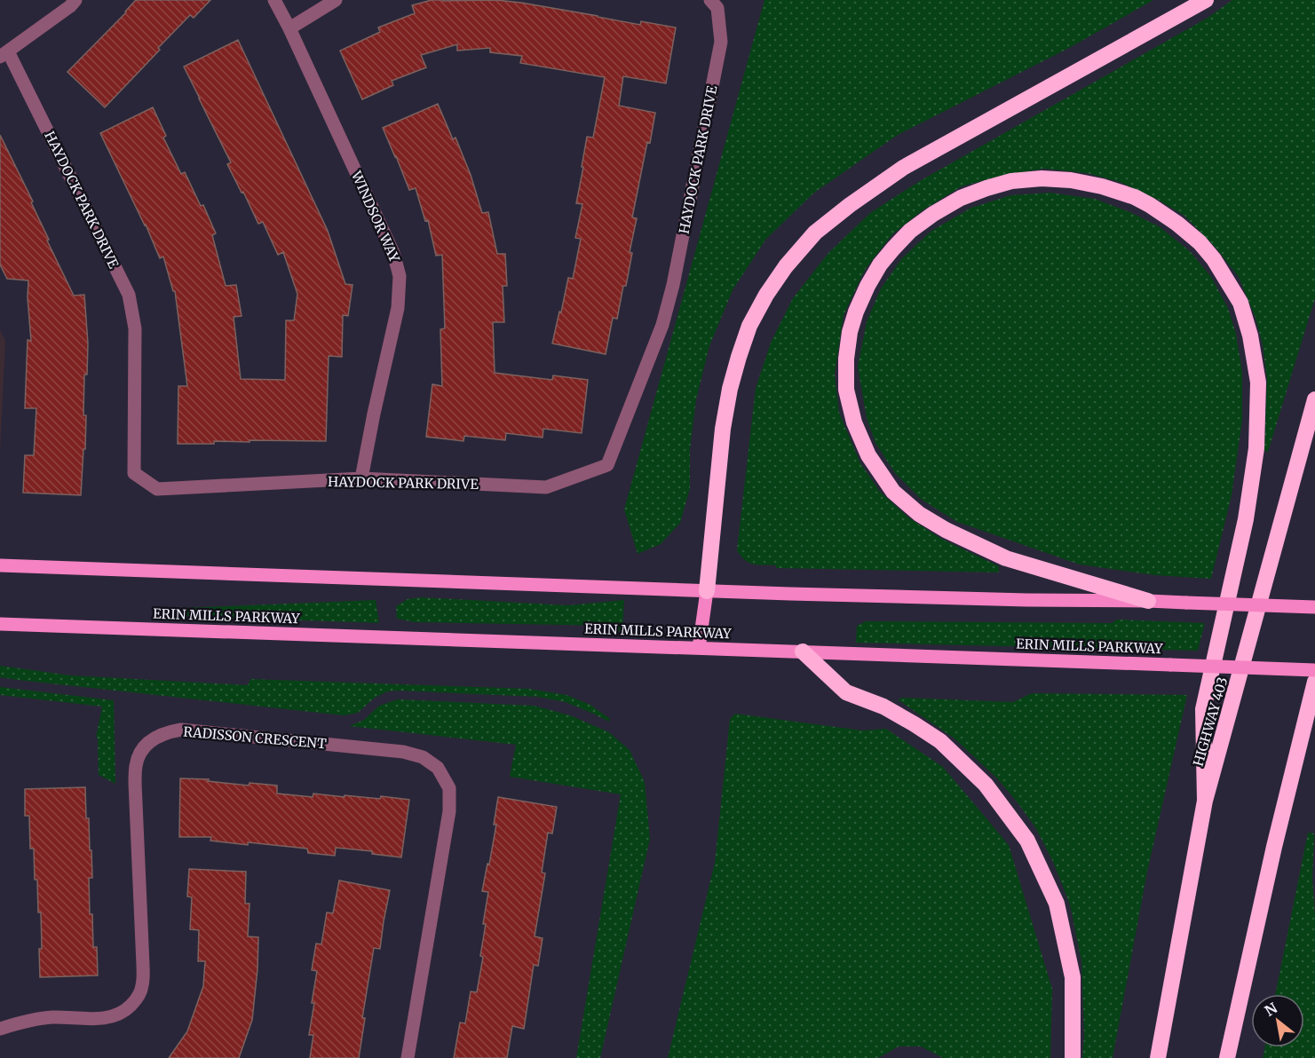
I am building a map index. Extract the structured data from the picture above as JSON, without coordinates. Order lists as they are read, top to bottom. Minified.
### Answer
{"streets":{"highway":["HIGHWAY 403"],"main road":["ERIN MILLS PARKWAY"],"street":["HAYDOCK PARK DRIVE","WINDSOR WAY","RADISSON CRESCENT"]},"crossings":[["HAYDOCK PARK DRIVE","WINDSOR WAY"]],"north":"top left"}
